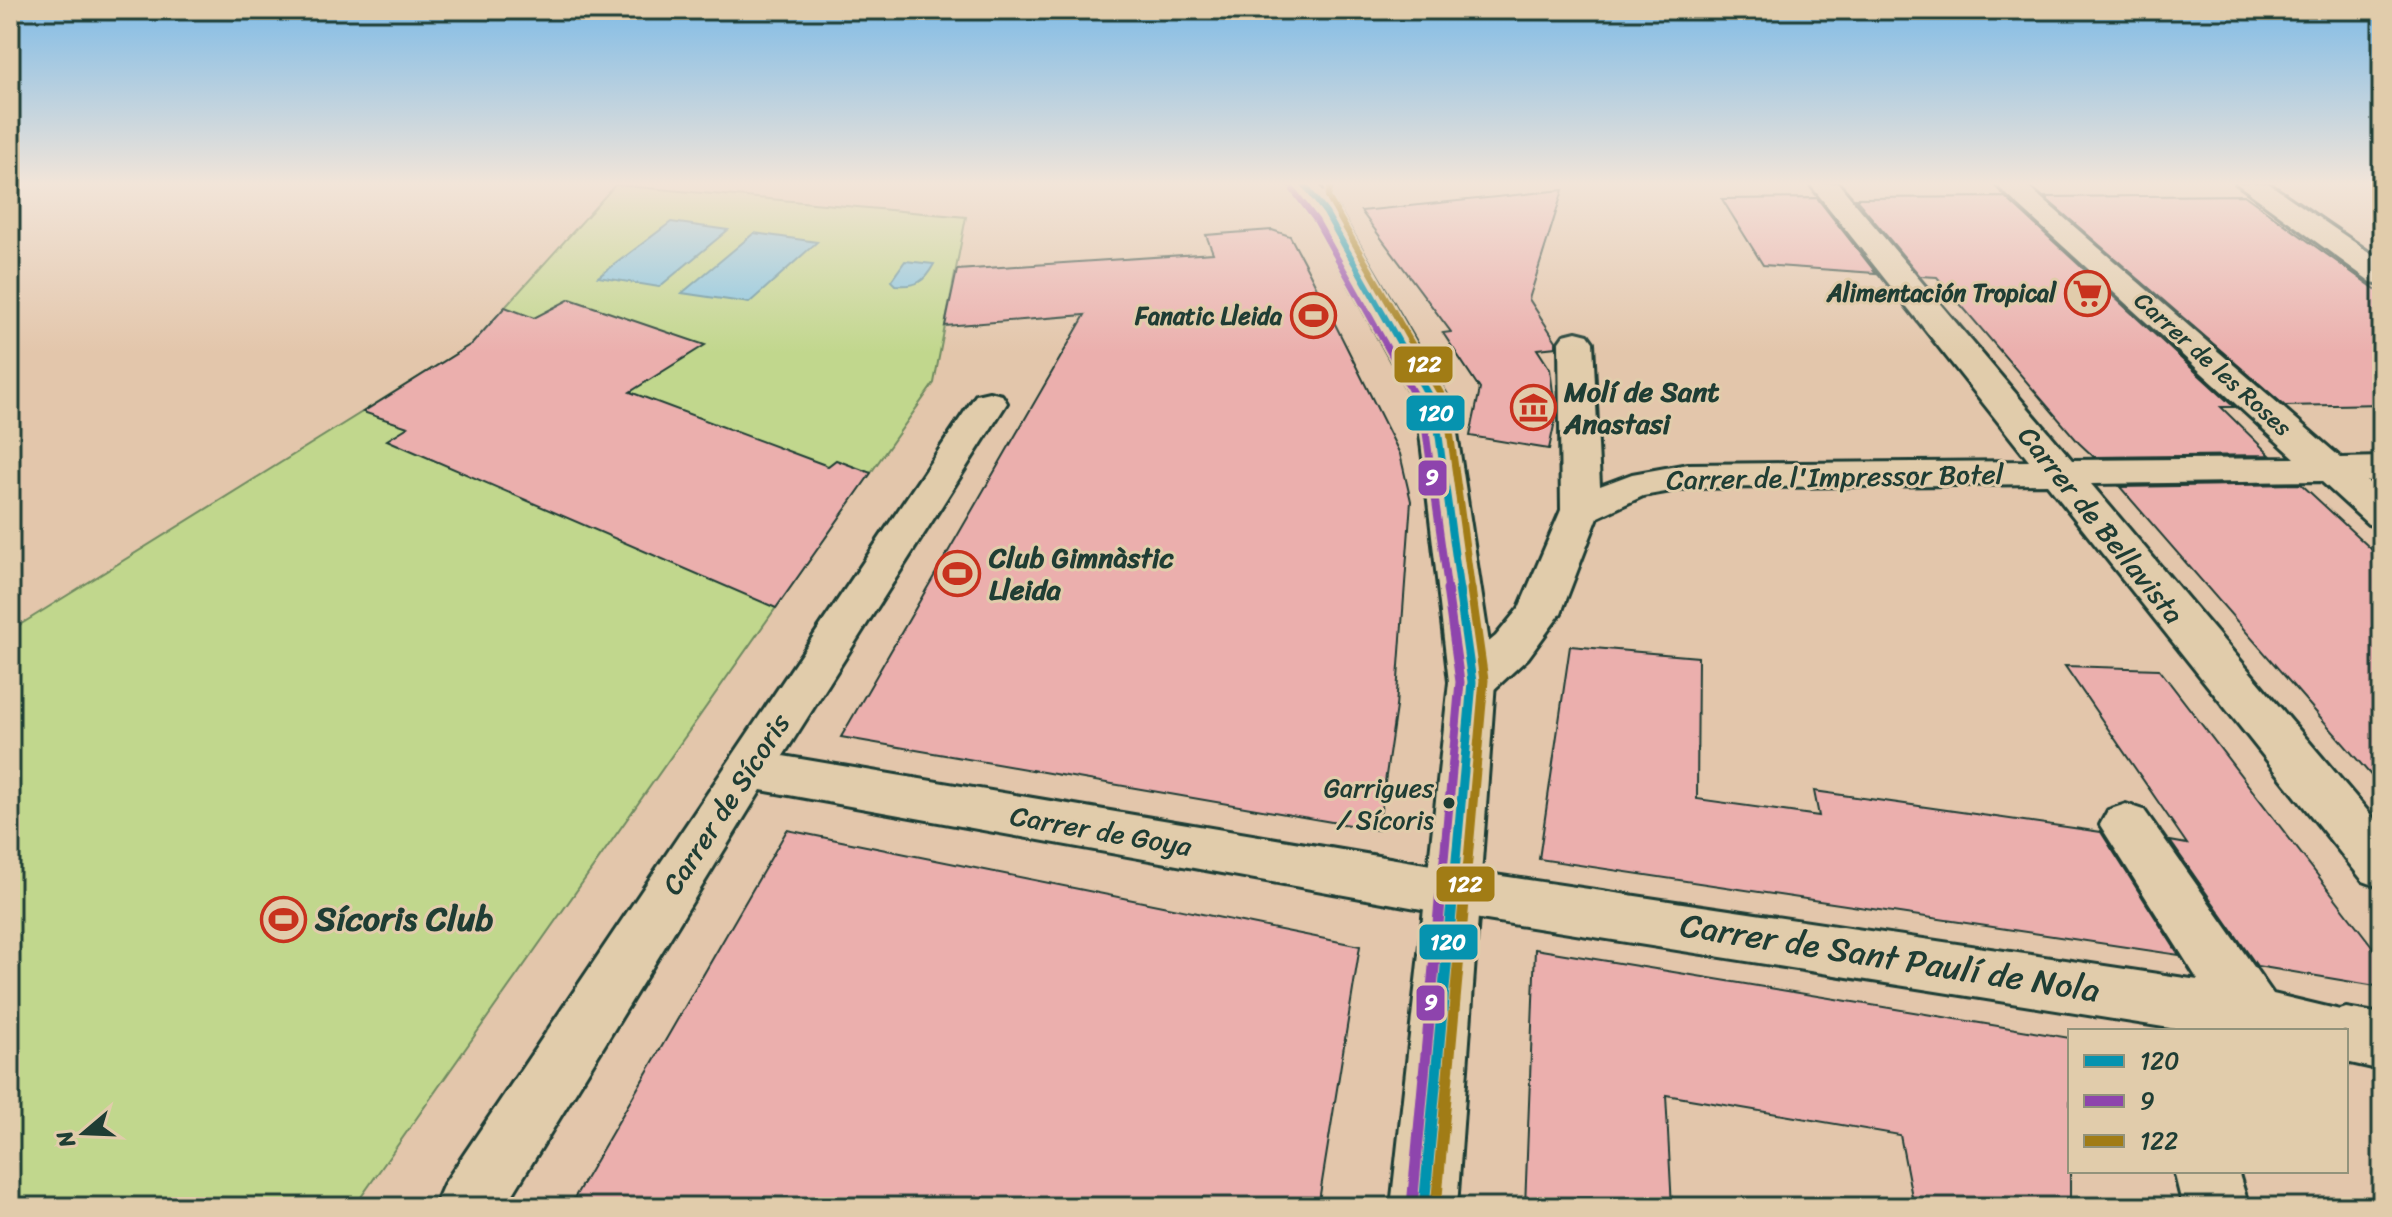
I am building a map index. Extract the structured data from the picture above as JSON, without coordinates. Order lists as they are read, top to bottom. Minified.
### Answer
{"streets":{"street":["Carrer de les Roses","Carrer de l'Impressor Botel","Carrer de Bellavista","Carrer de Sícoris","Carrer de Goya","Carrer de Sant Paulí de Nola"]},"crossings":[["Carrer de les Roses","Carrer de l'Impressor Botel"],["Carrer de l'Impressor Botel","Carrer de Bellavista"],["Carrer de Sícoris","Carrer de Goya"],["Carrer de Goya","Carrer de Sant Paulí de Nola"]],"places":{"supermarket":["Alimentación Tropical"],"sports":["Fanatic Lleida","Club Gimnàstic Lleida","Sícoris Club"],"museum":["Molí de Sant Anastasi"],"other":["Garrigues / Sícoris"]},"lines":["transit line 120","transit line 9","transit line 122"],"legend":["120","9","122"],"north":"left"}
